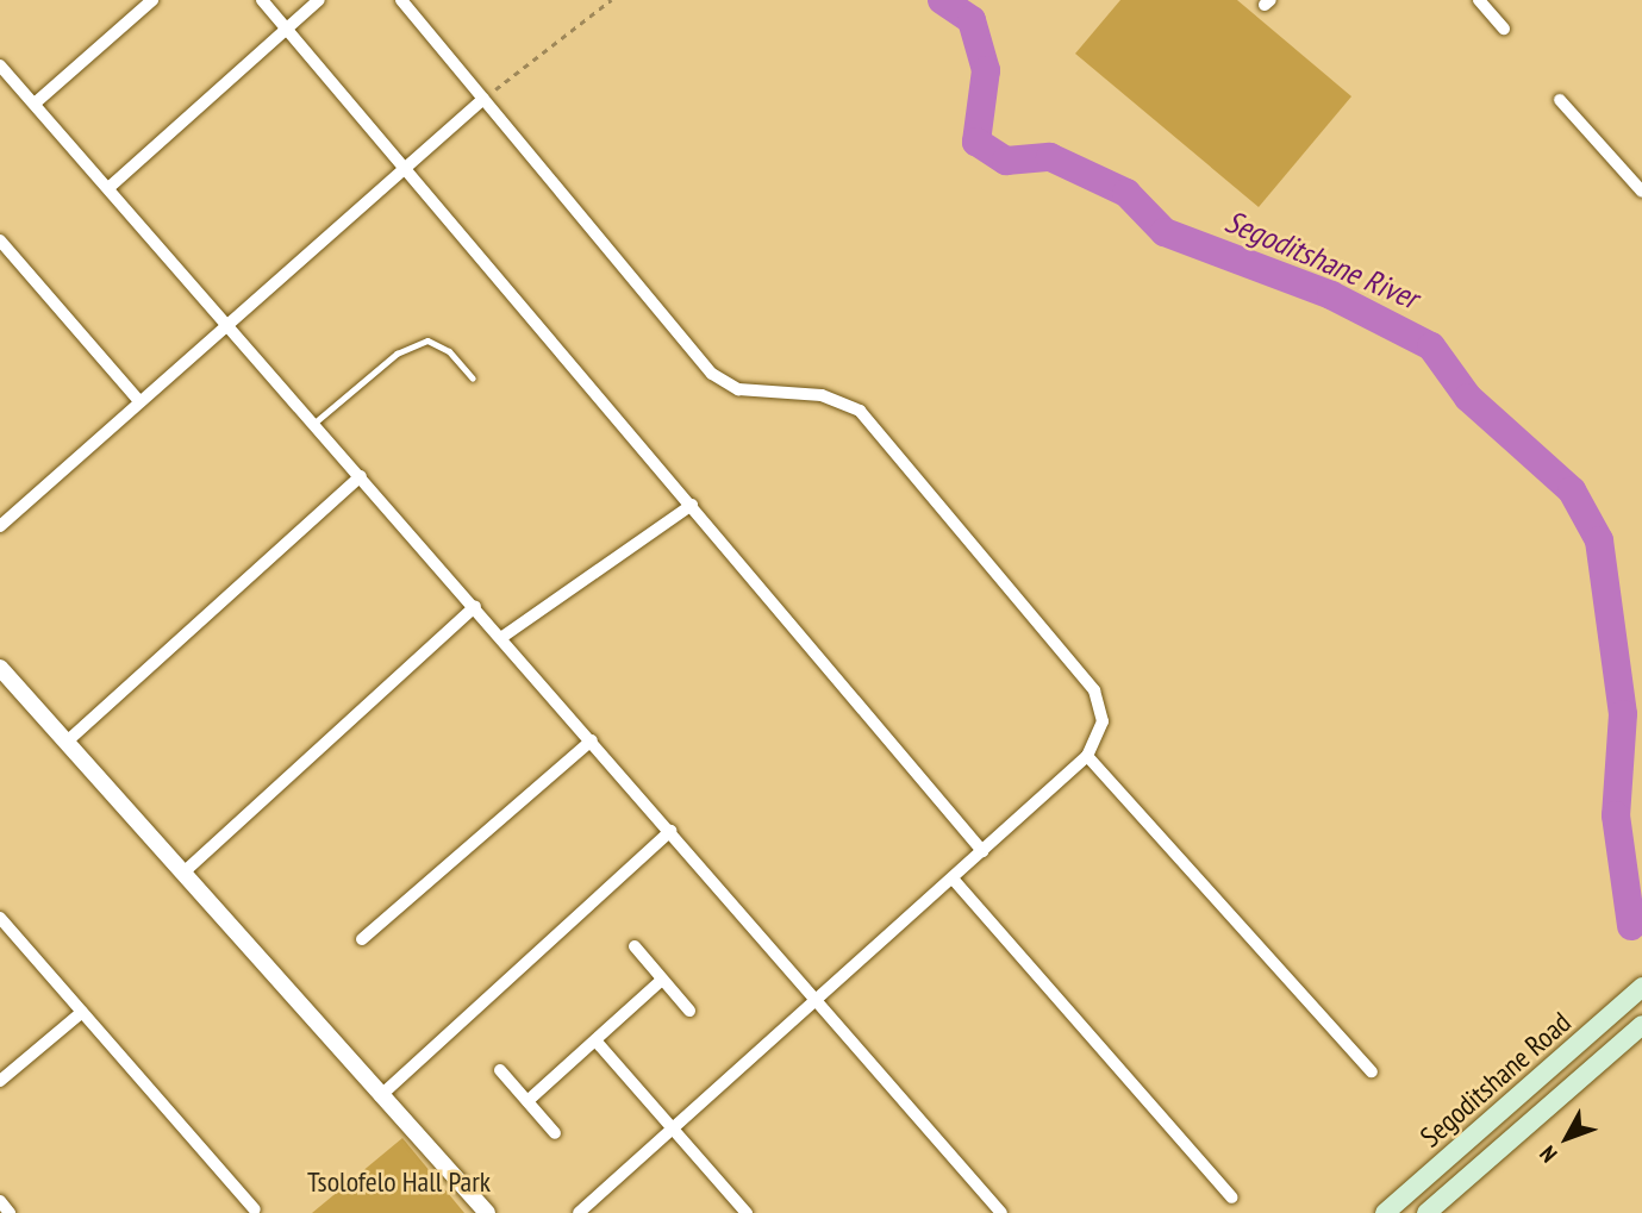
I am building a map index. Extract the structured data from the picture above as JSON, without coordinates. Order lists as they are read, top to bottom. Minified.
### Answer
{"streets":{"main road":["Segoditshane Road"]},"water":["Segoditshane River"],"parks":["Tsolofelo Hall Park"],"north":"bottom left"}
